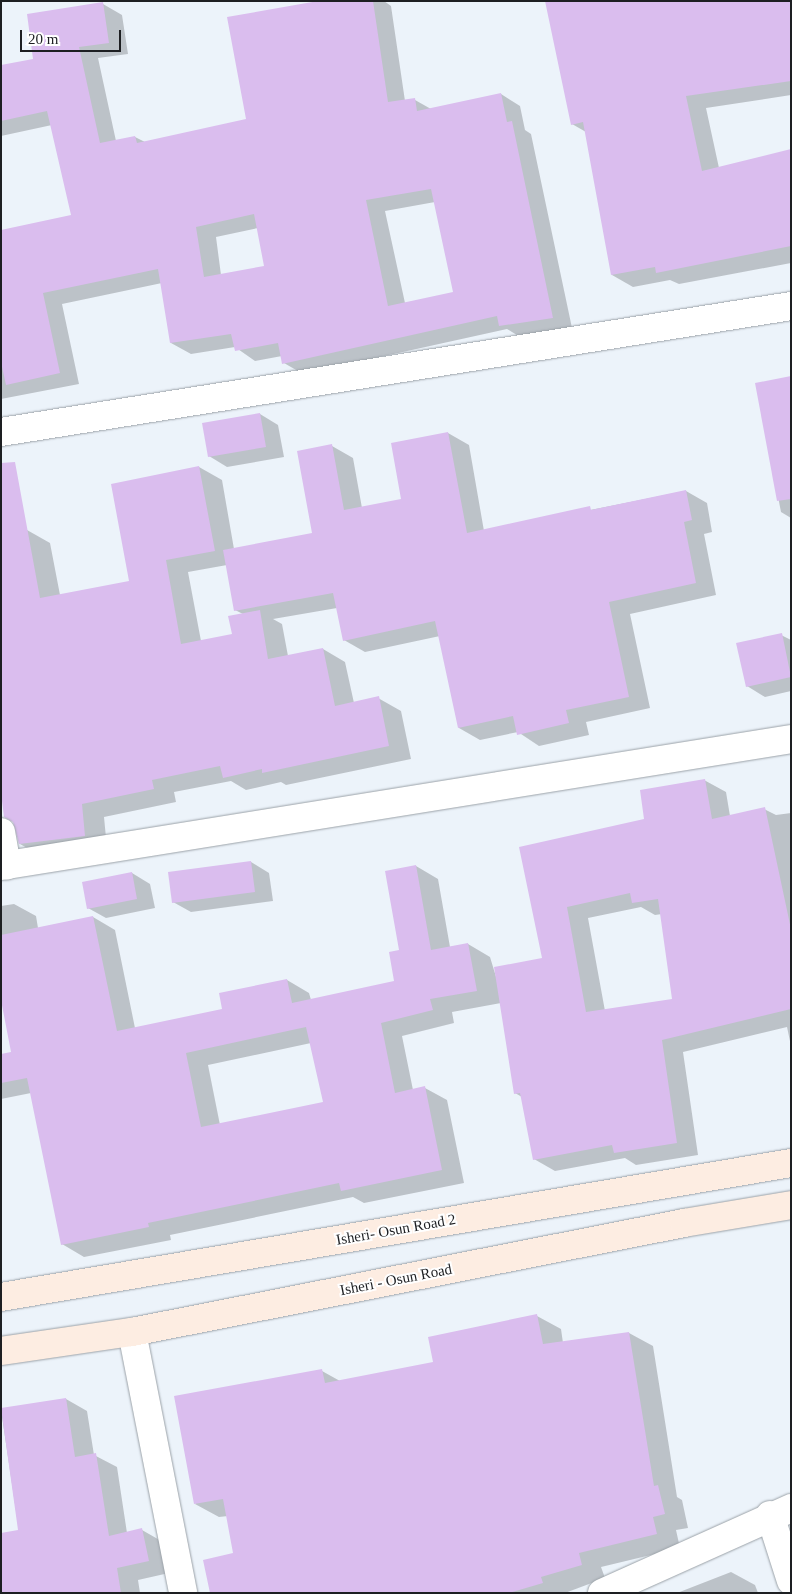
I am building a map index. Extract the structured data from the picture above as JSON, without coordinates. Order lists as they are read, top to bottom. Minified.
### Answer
{"streets":{"main road":["Isheri- Osun Road 2","Isheri - Osun Road"]},"scale_bar":"20 m"}
